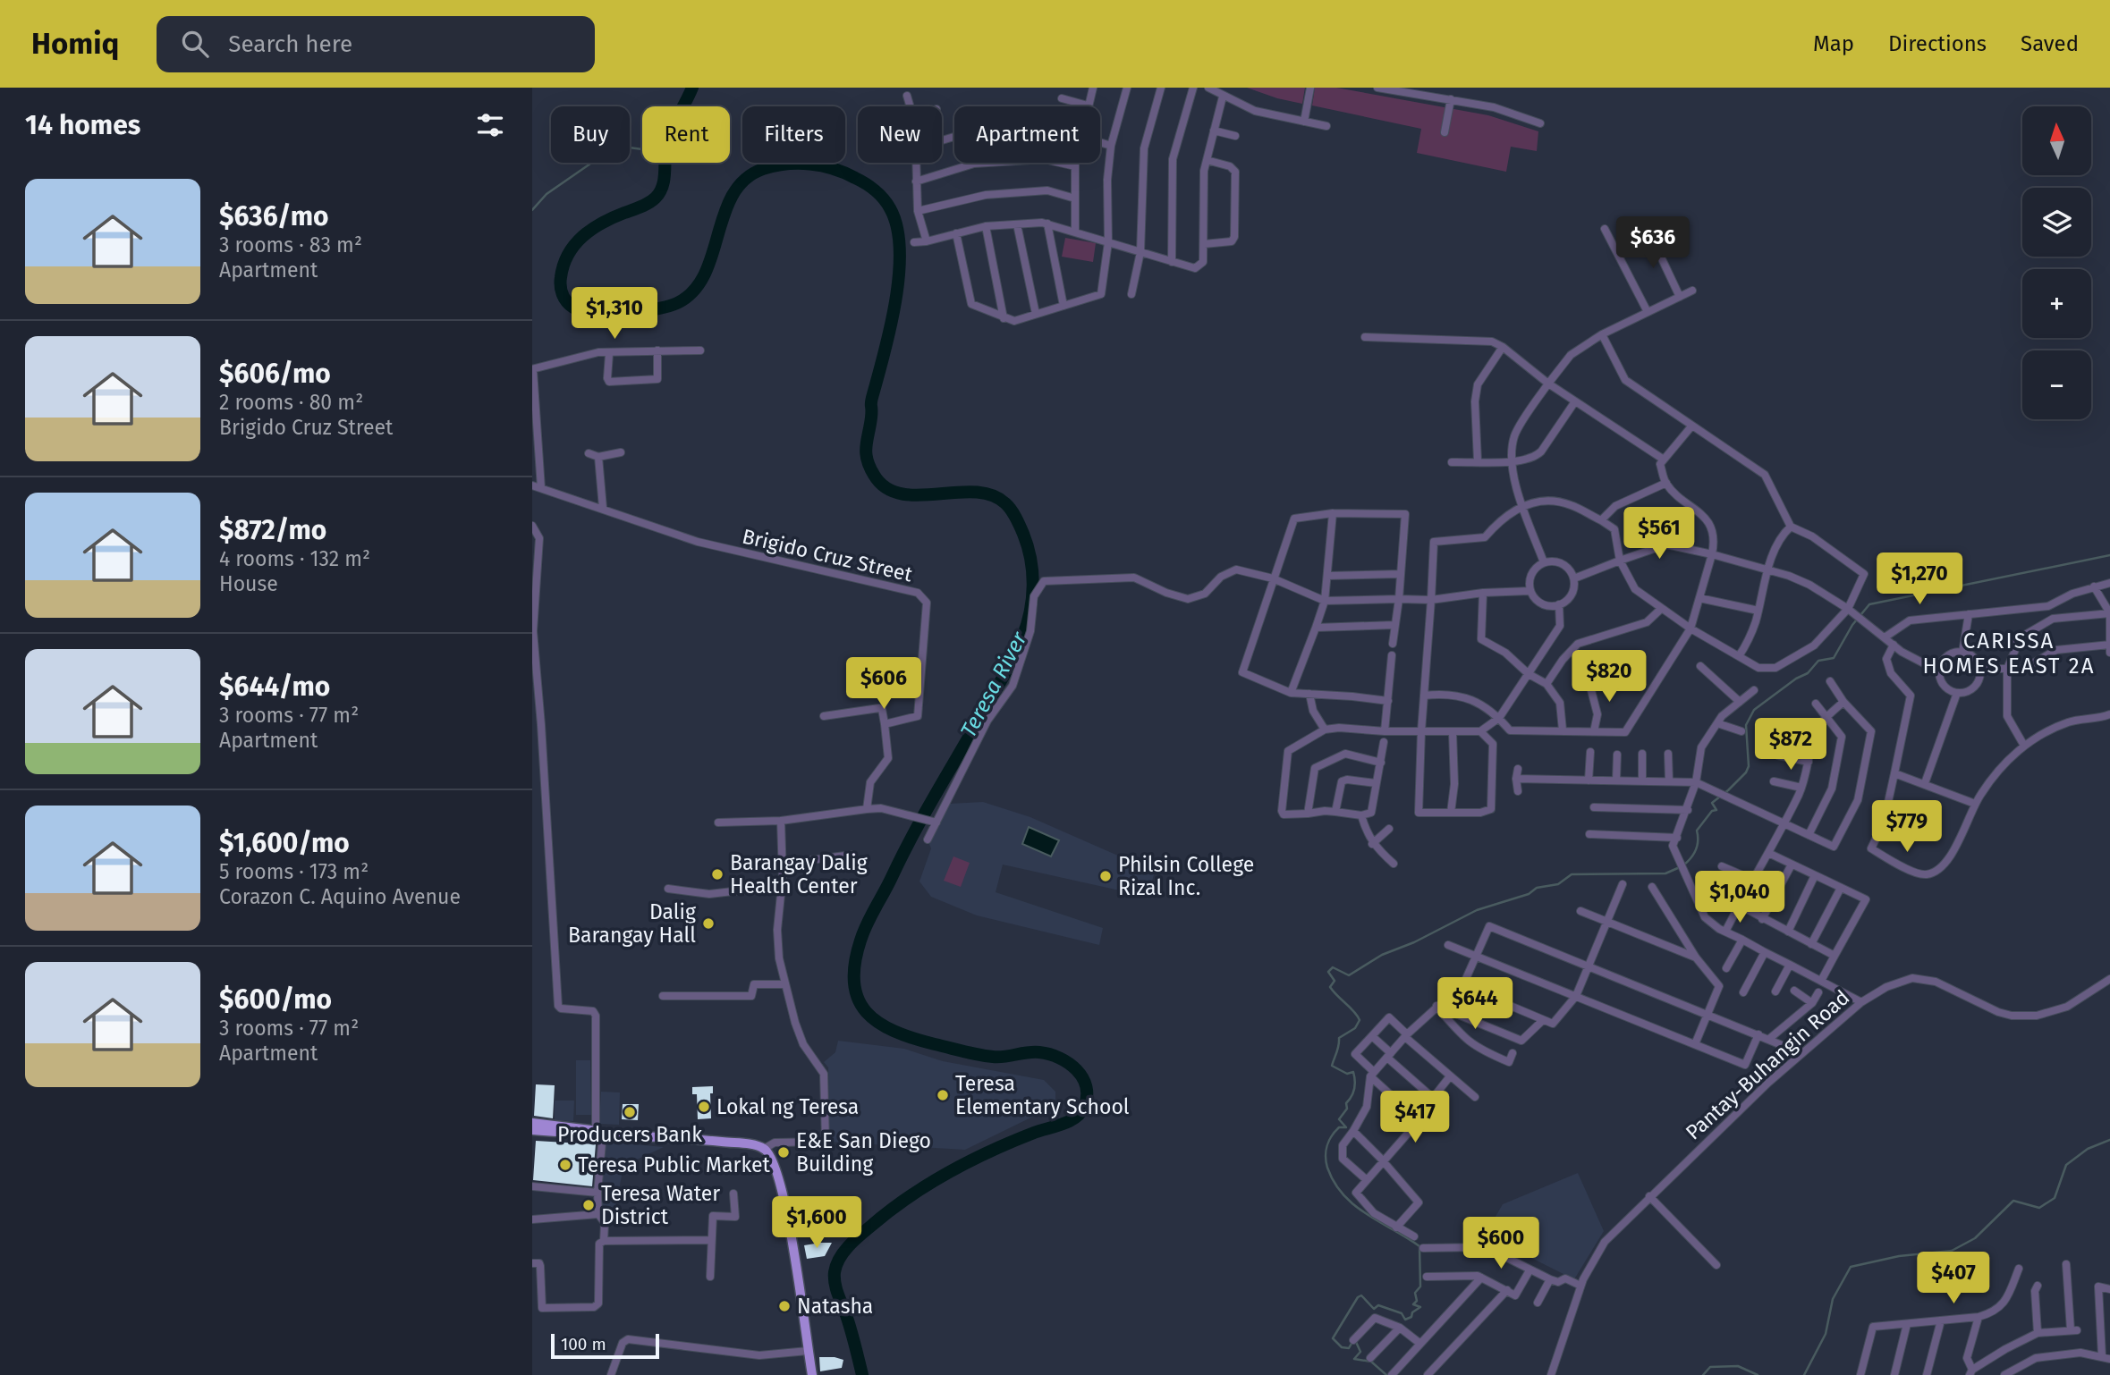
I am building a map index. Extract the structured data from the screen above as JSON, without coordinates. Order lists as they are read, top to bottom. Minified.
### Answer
{"streets":{"street":["Brigido Cruz Street","Pantay-Buhangin Road"]},"districts":["CARISSA HOMES EAST 2A"],"water":["Teresa River"],"places":["Barangay Dalig Health Center","Philsin College Rizal Inc.","Dalig Barangay Hall","Teresa Elementary School","Lokal ng Teresa","Producers Bank","E&E San Diego Building","Teresa Public Market","Teresa Water District","Natasha"],"scale_bar":"100 m","north":"top","page":{"header":"Homiq","search":"Search here","nav":["Map","Directions","Saved"],"heading":"14 homes","map_buttons":["+","−"],"chip":["Buy","Rent","Filters","New","Apartment"],"list":[{"name":"$636/mo","note":"3 rooms · 83 m² · Apartment"},{"name":"$606/mo","note":"2 rooms · 80 m² · Brigido Cruz Street"},{"name":"$872/mo","note":"4 rooms · 132 m² · House"},{"name":"$644/mo","note":"3 rooms · 77 m² · Apartment"},{"name":"$1,600/mo","note":"5 rooms · 173 m² · Corazon C. Aquino Avenue"},{"name":"$600/mo","note":"3 rooms · 77 m² · Apartment"}],"price":["$636","$1,310","$561","$1,270","$820","$606","$872","$779","$1,040","$644","$417","$1,600","$600","$407"],"scale":"100 m"}}
